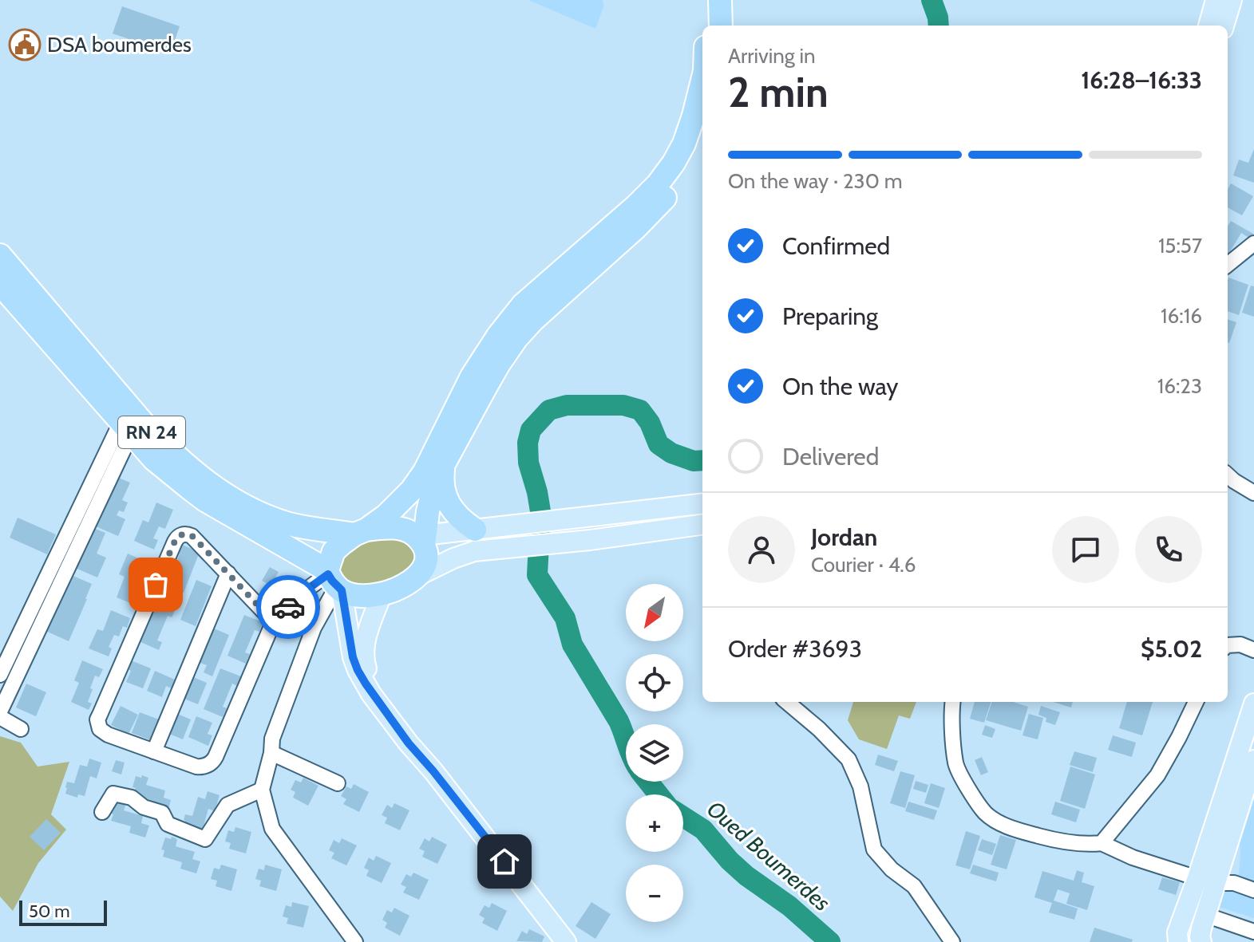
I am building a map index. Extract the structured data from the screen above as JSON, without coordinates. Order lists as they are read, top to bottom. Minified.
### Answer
{"streets":{"highway":["RN 24"]},"water":["Oued Boumerdes"],"places":{"public building":["DSA boumerdes"]},"scale_bar":"50 m","north":"bottom left","page":{"heading":["2 min","Arriving in","16:28–16:33"],"panel":["Jordan","Courier · 4.6","Order #3693","$5.02"],"bar":"On the way · 230 m","list":[["Confirmed","15:57"],["Preparing","16:16"],["On the way","16:23"],"Delivered"],"map_buttons":["+","−"],"scale":"50 m"}}
